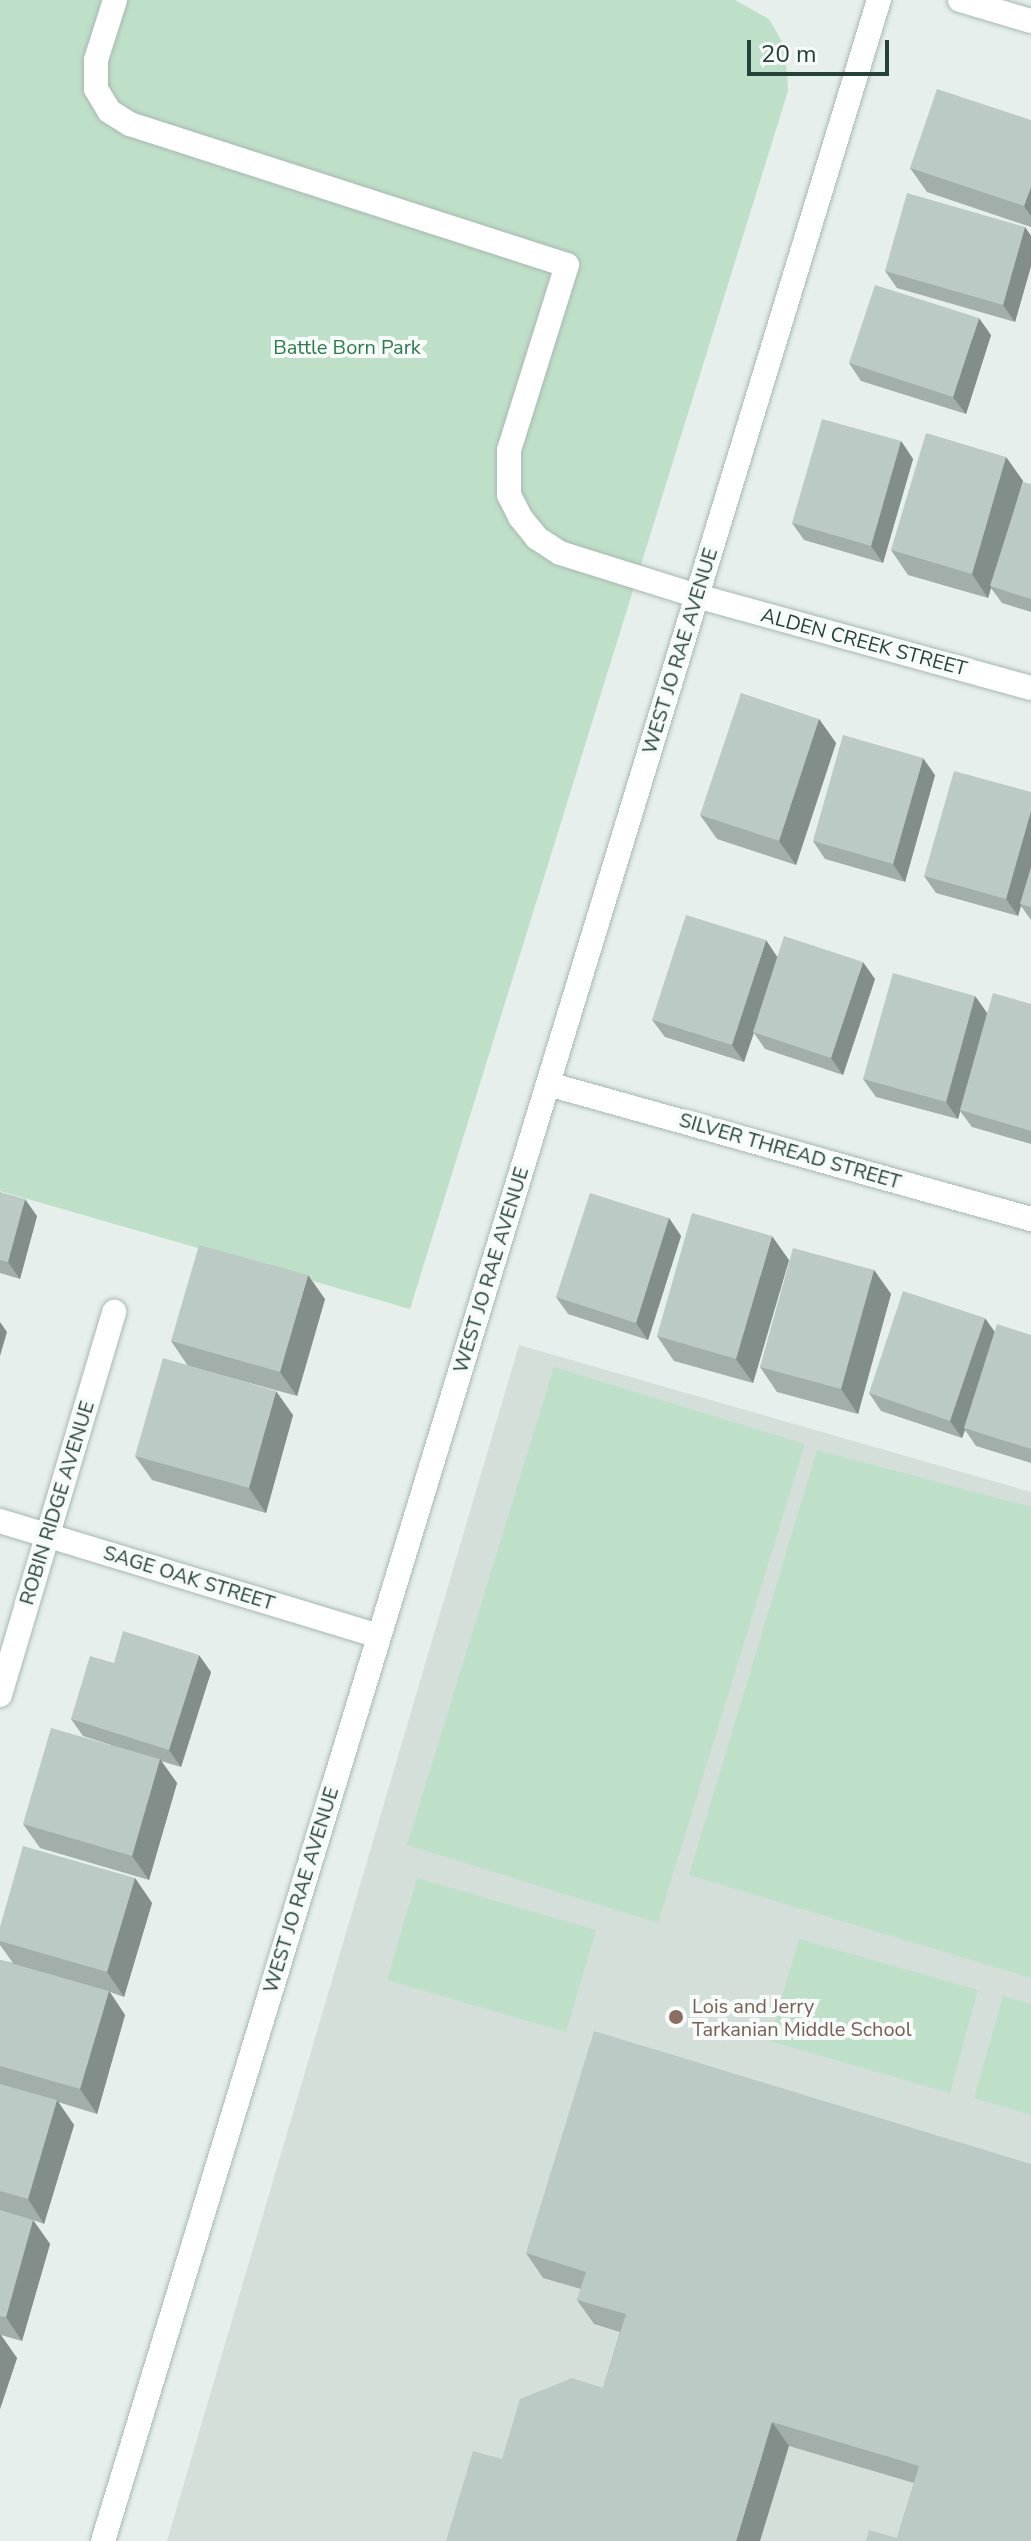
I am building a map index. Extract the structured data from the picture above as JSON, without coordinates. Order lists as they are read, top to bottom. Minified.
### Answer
{"streets":{"street":["ALDEN CREEK STREET","WEST JO RAE AVENUE","SILVER THREAD STREET","ROBIN RIDGE AVENUE","SAGE OAK STREET"]},"crossings":[["ALDEN CREEK STREET","WEST JO RAE AVENUE"],["WEST JO RAE AVENUE","SILVER THREAD STREET"],["WEST JO RAE AVENUE","SAGE OAK STREET"],["ROBIN RIDGE AVENUE","SAGE OAK STREET"]],"parks":["Battle Born Park"],"places":["Lois and Jerry Tarkanian Middle School"],"scale_bar":"20 m"}
